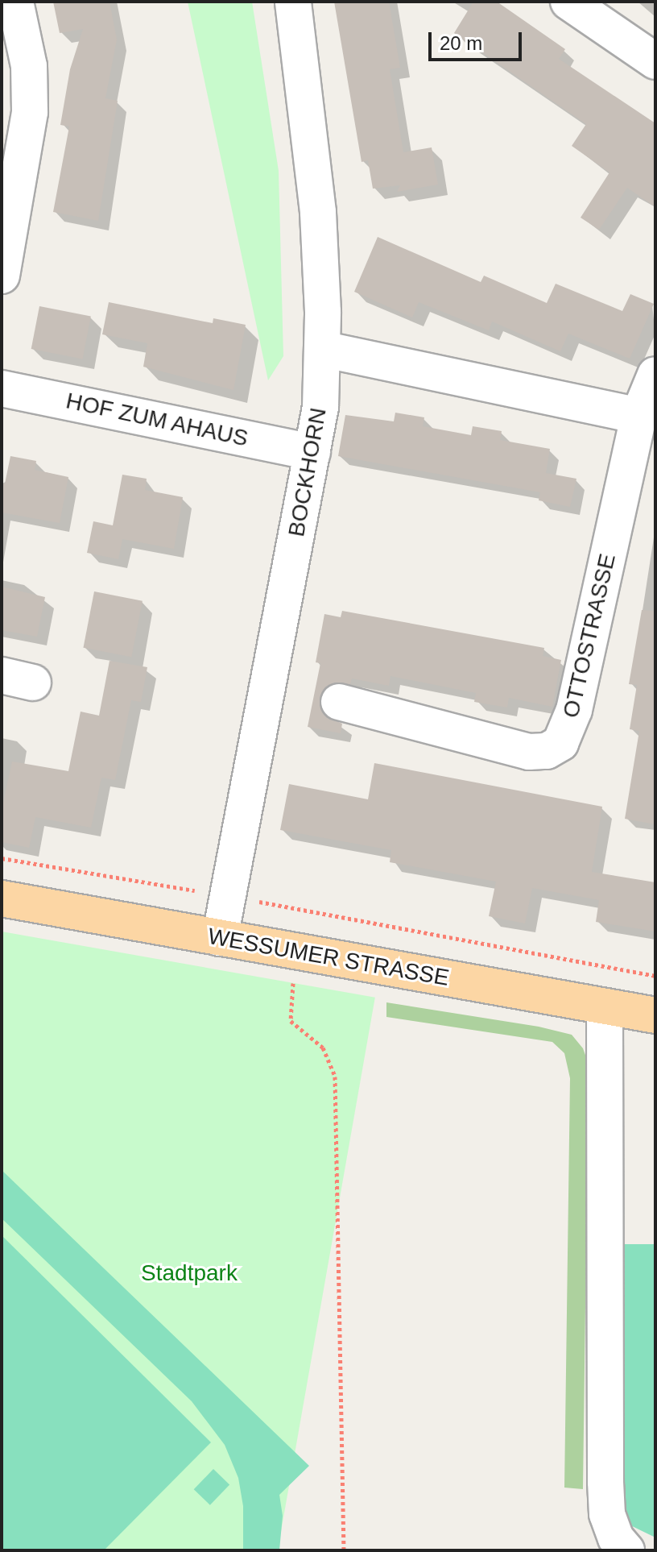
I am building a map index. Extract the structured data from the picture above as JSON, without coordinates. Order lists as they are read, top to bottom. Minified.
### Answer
{"streets":{"main road":["WESSUMER STRASSE"],"street":["HOF ZUM AHAUS","BOCKHORN","OTTOSTRASSE"]},"crossings":[["HOF ZUM AHAUS","BOCKHORN"],["BOCKHORN","WESSUMER STRASSE"]],"parks":["Stadtpark"],"scale_bar":"20 m"}
